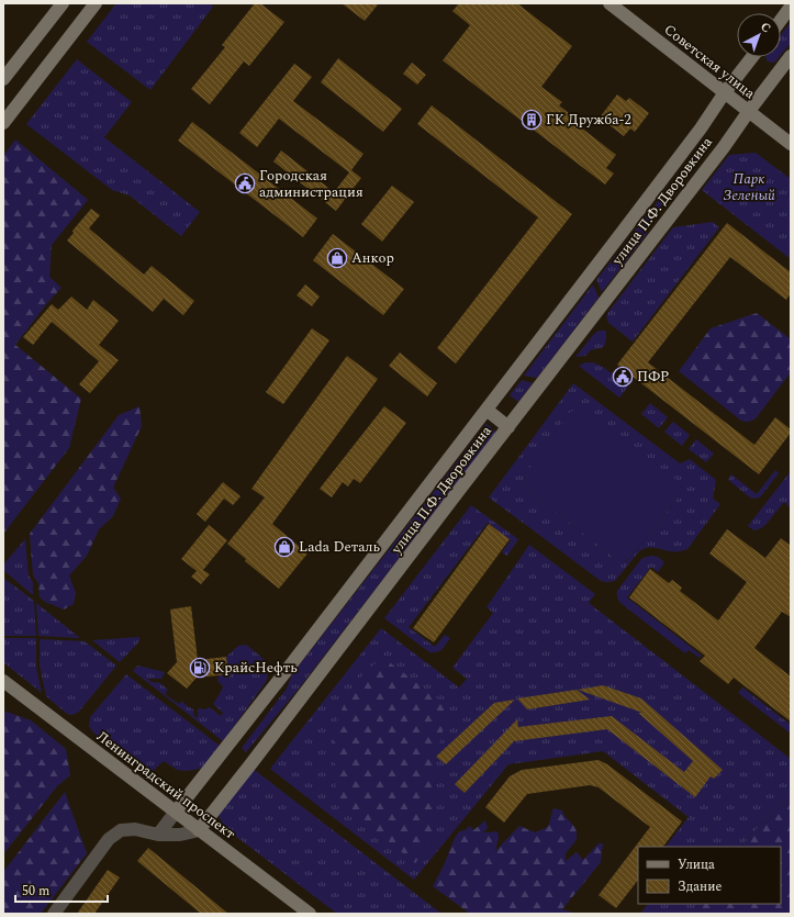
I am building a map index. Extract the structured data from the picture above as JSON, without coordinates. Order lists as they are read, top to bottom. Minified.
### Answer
{"streets":{"street":["Советская улица","улица П.Ф. Дворовкина","Ленинградский проспект"]},"crossings":[["Советская улица","улица П.Ф. Дворовкина"],["улица П.Ф. Дворовкина","Ленинградский проспект"]],"parks":["Парк Зеленый"],"places":{"building":["ГК Дружба-2"],"public building":["Городская администрация","ПФР"],"shop":["Анкор","Lada Dеталь"],"fuel station":["КрайсНефть"]},"legend":["Улица","Здание"],"scale_bar":"50 m","north":"top right"}
